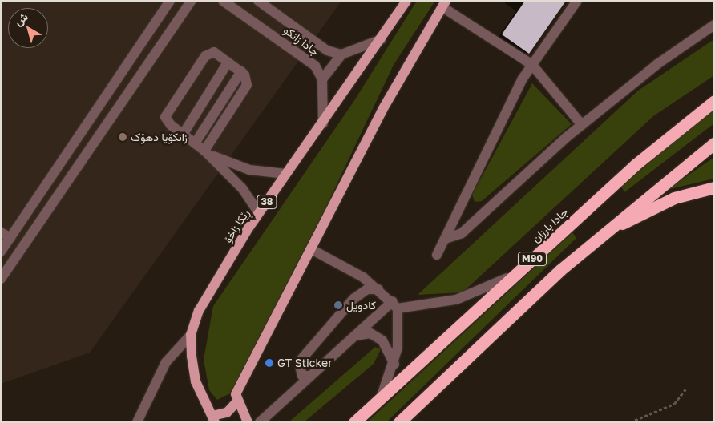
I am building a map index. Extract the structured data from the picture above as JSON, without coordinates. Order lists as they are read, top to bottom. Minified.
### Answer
{"streets":{"highway":["جادا بارزان","M90"],"main road":["38","ڕێکا زاخۆ"],"street":["جادا زانکو"]},"places":["زانکۆیا دهۆک","كادويل","GT Sticker"],"north":"top left"}
